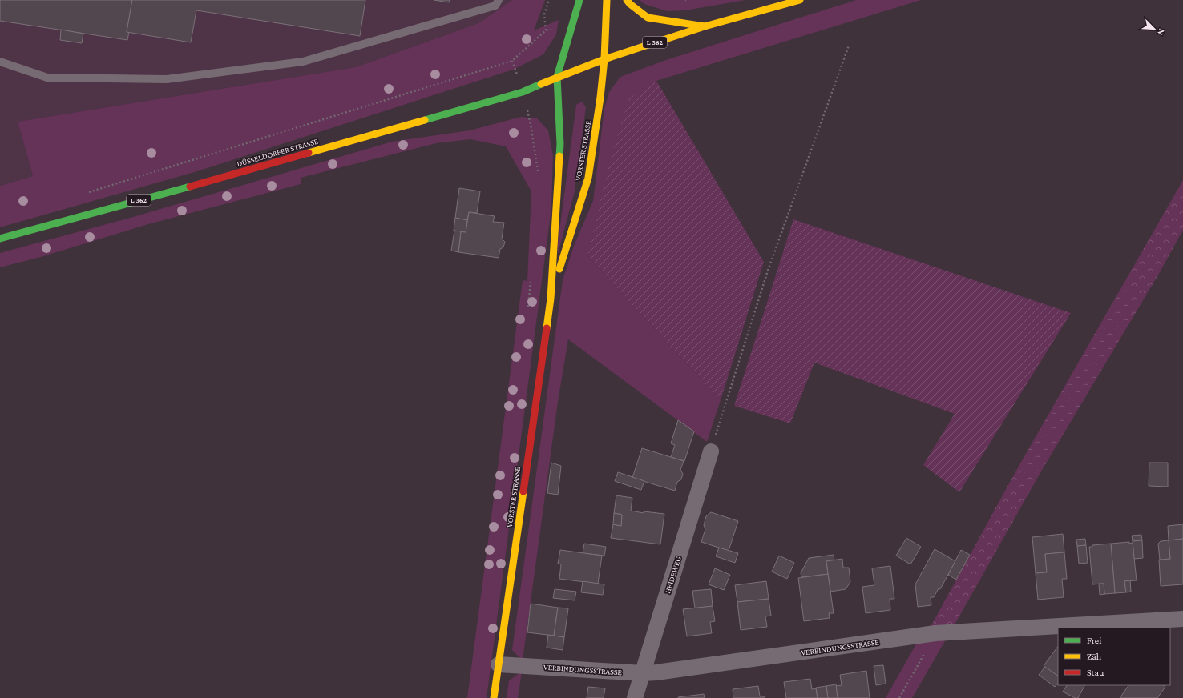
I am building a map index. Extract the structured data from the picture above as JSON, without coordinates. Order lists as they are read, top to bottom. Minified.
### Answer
{"streets":{"street":["L 362","VORSTER STRASSE","DÜSSELDORFER STRASSE","HEIDEWEG","VERBINDUNGSSTRASSE"]},"crossings":[["L 362","DÜSSELDORFER STRASSE"],["VORSTER STRASSE","DÜSSELDORFER STRASSE"],["VORSTER STRASSE","VERBINDUNGSSTRASSE"],["HEIDEWEG","VERBINDUNGSSTRASSE"]],"legend":["Frei","Zäh","Stau"],"north":"bottom right"}
